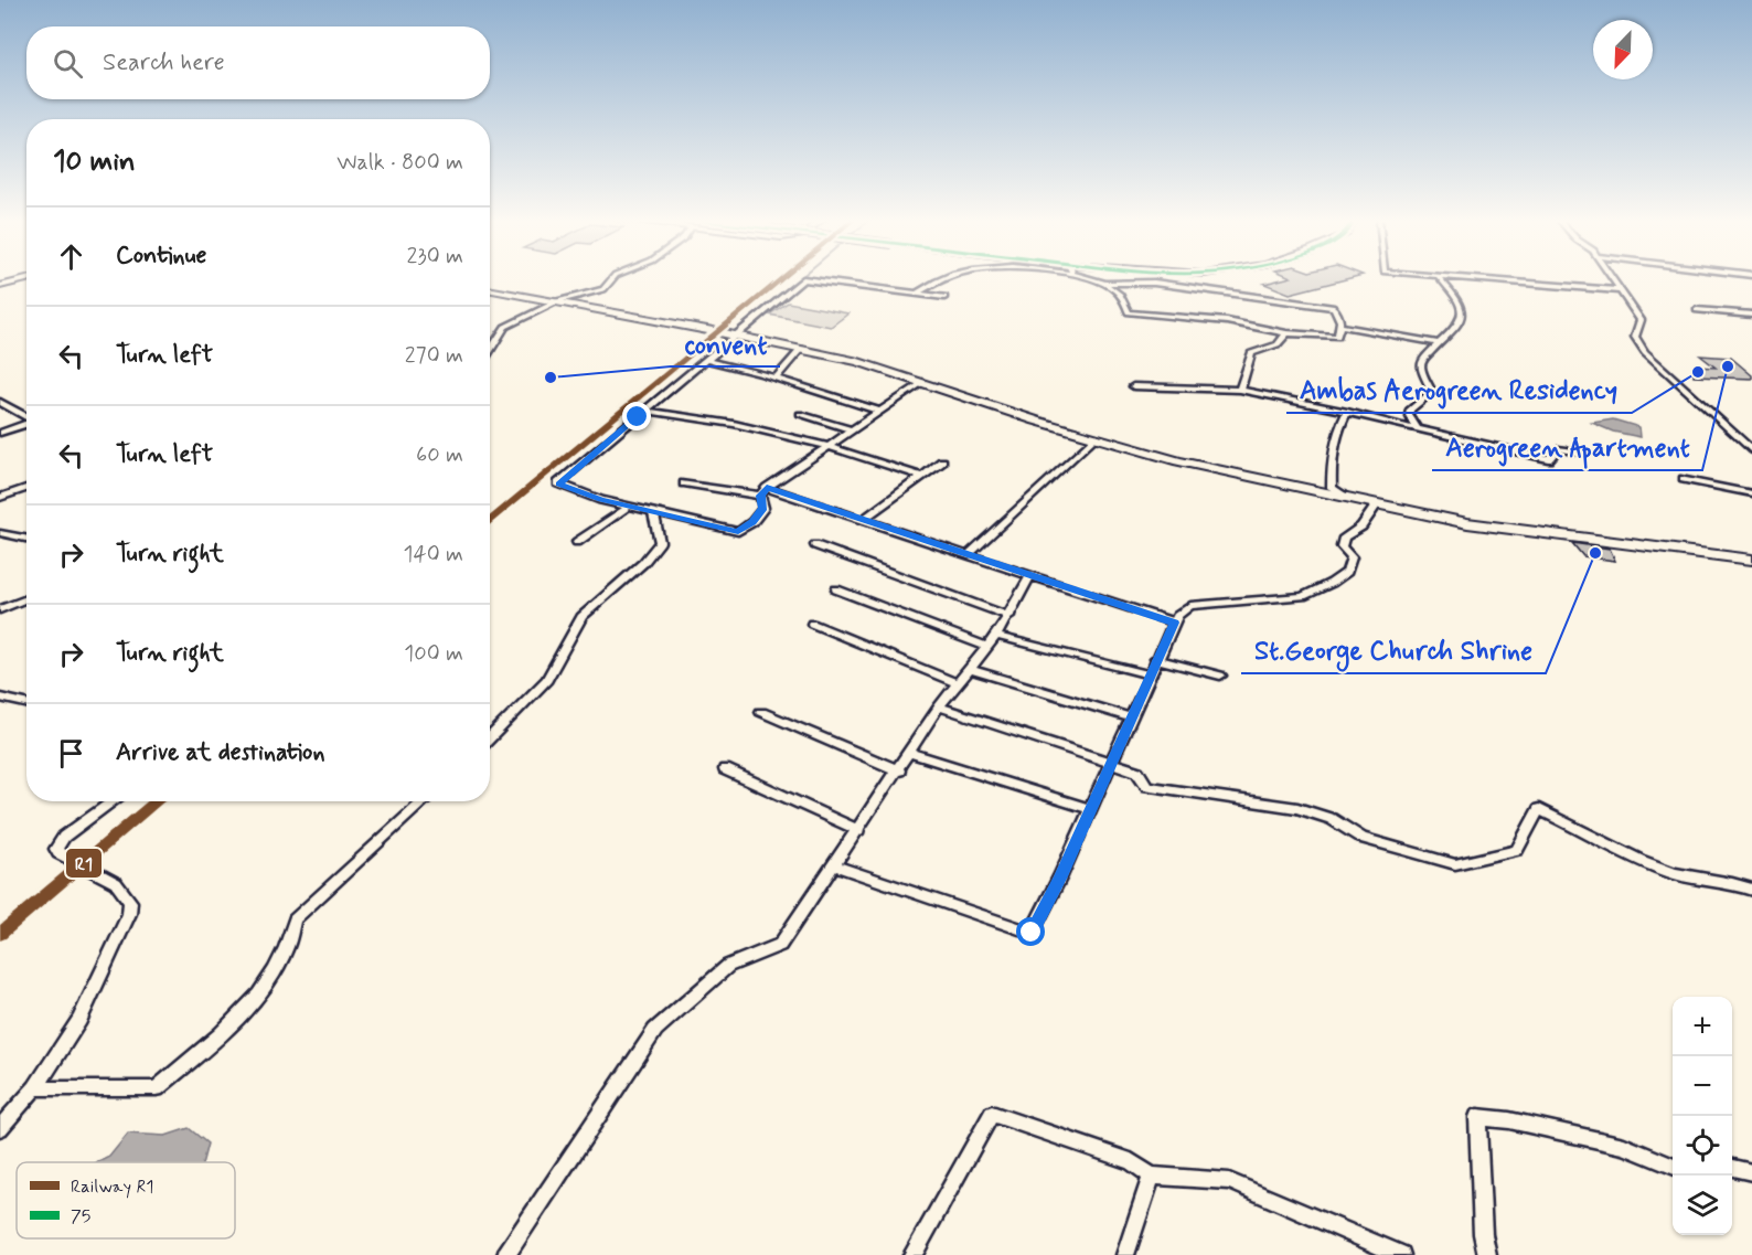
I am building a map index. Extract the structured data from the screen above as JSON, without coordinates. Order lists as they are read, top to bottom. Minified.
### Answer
{"places":["Aerogreen Apartment","Ambas Aerogreen Residency","convent","St.George Church Shrine"],"lines":["rail line R1"],"legend":["Railway R1","75"],"north":"bottom left","page":{"search":"Search here","heading":["10 min","Walk · 800 m"],"list":[["Continue","230 m"],["Turn left","270 m"],["Turn left","60 m"],["Turn right","140 m"],["Turn right","100 m"],"Arrive at destination"],"map_buttons":["+","−"]}}
